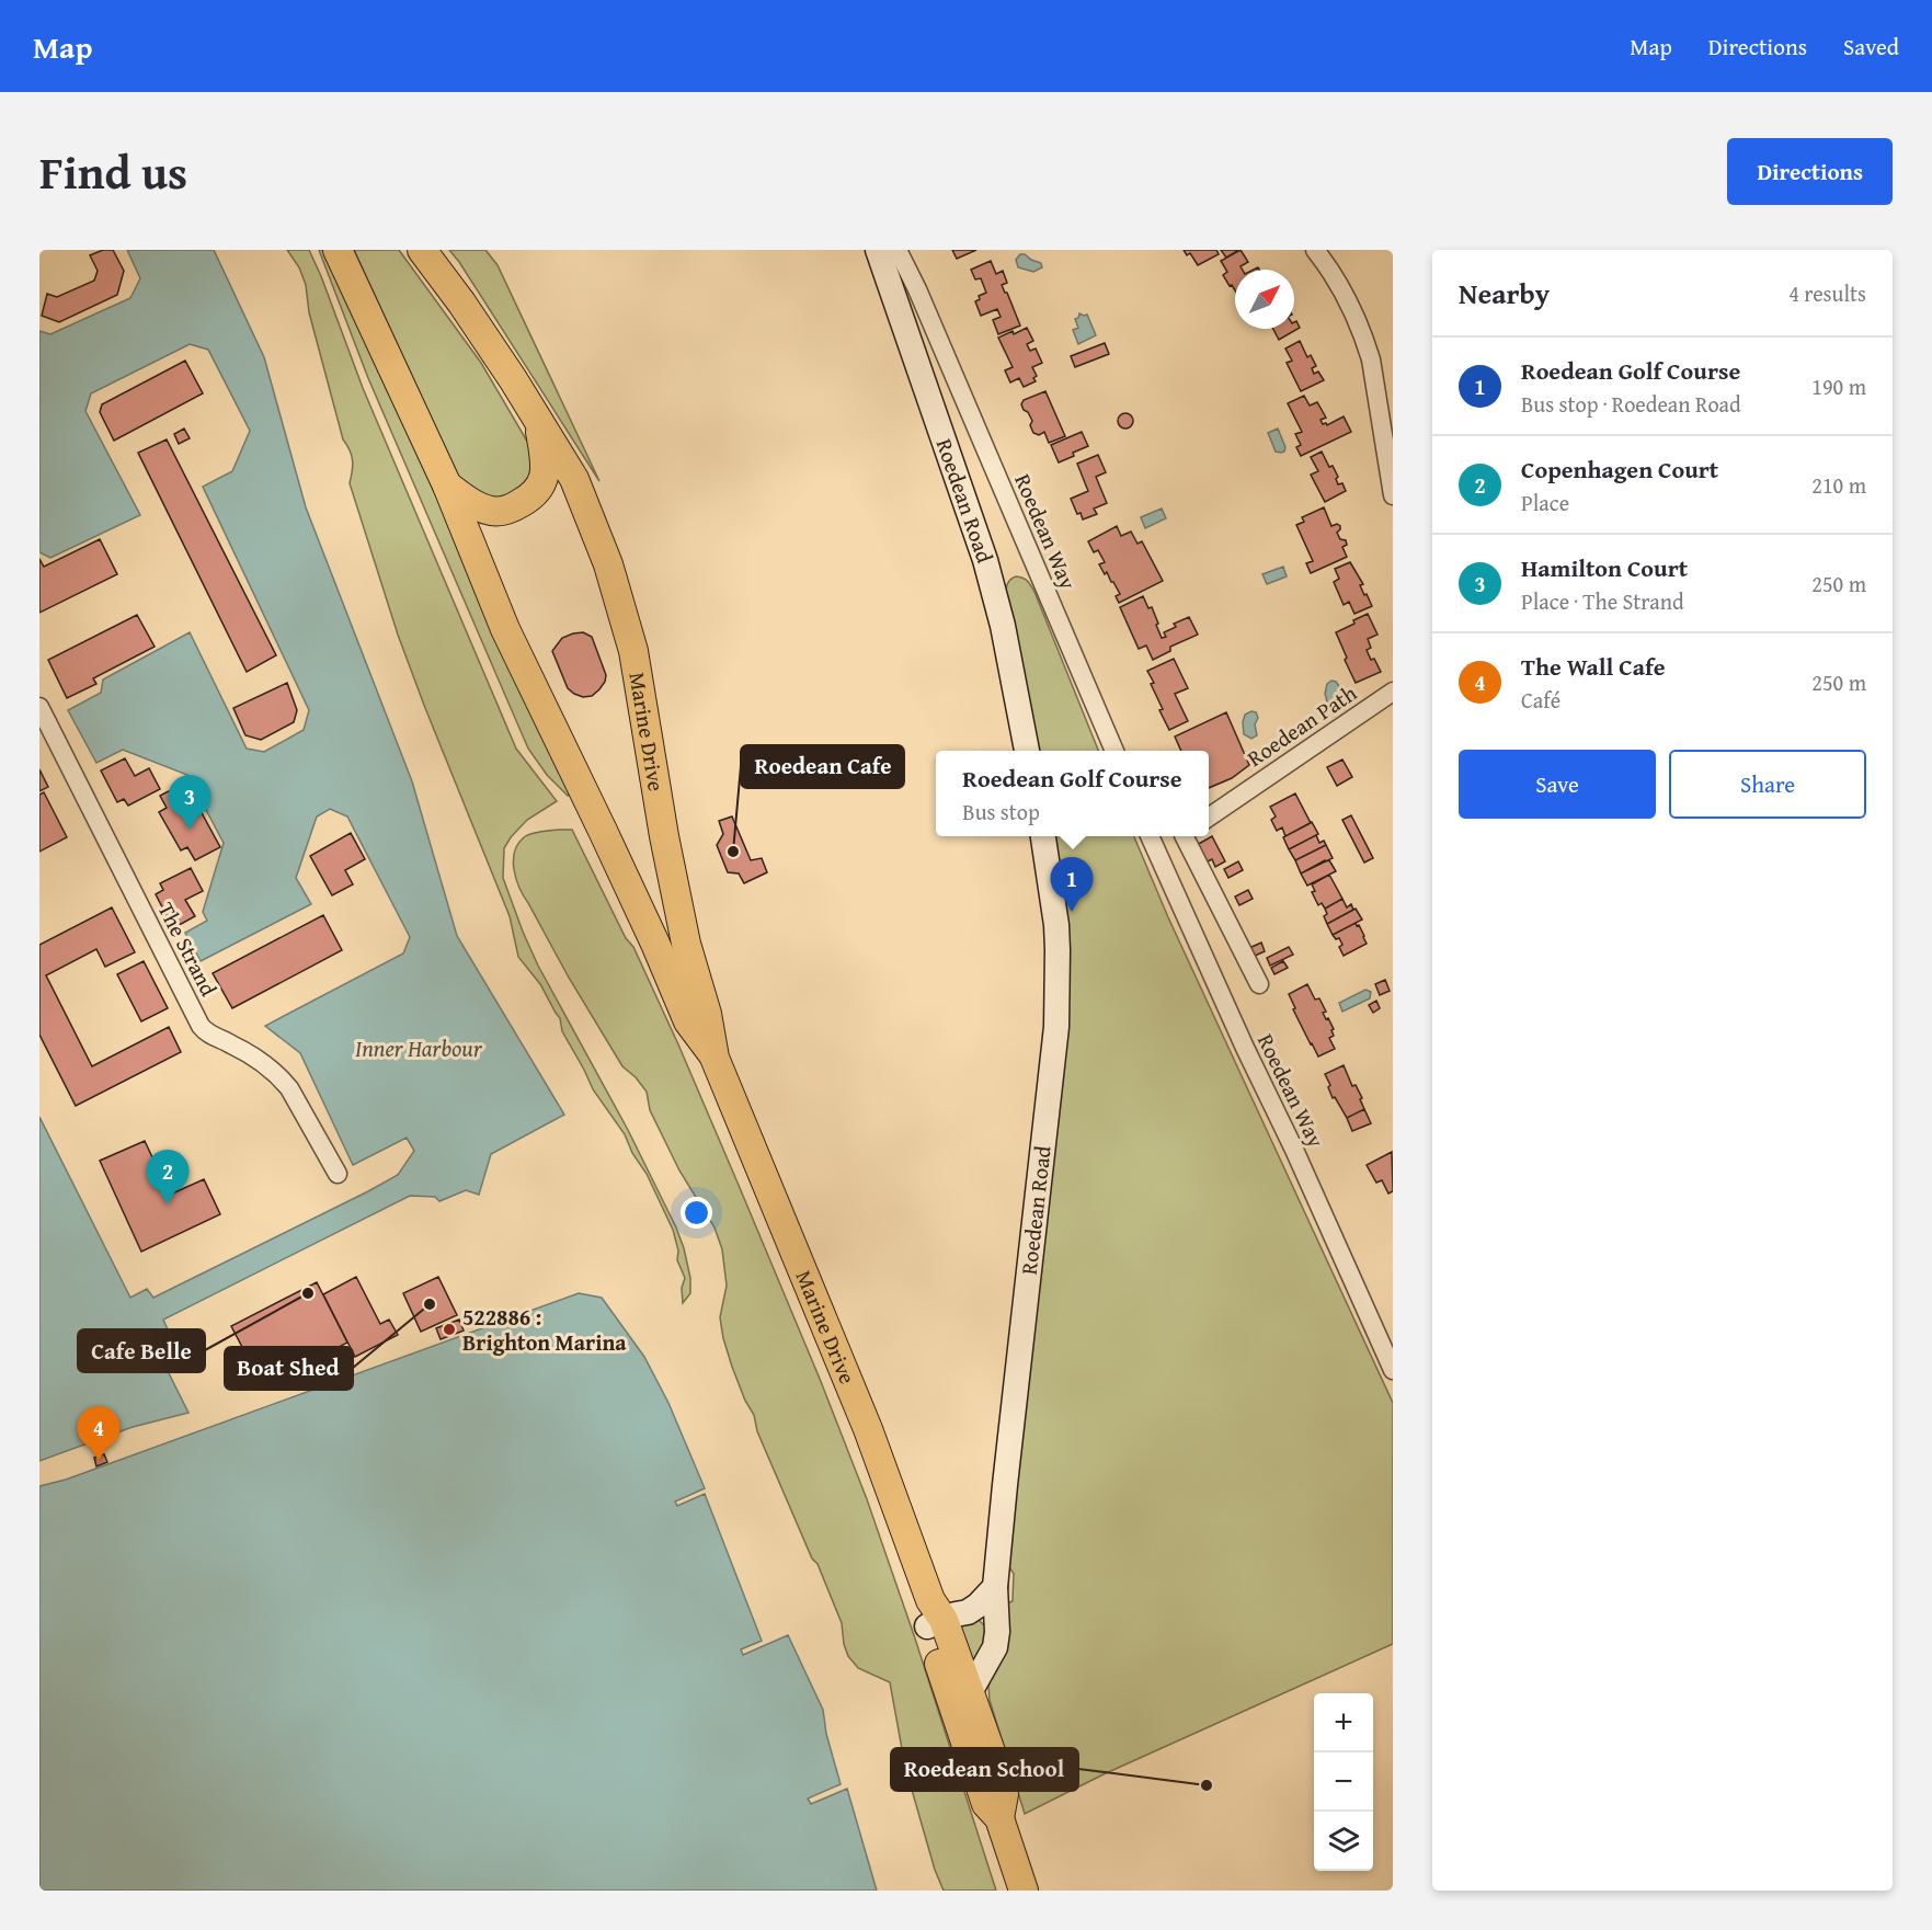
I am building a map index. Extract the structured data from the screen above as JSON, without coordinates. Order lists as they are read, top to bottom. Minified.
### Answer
{"streets":{"main road":["Roedean Road","Marine Drive"],"street":["Roedean Way","Roedean Path","The Strand"]},"crossings":[["Roedean Road","Marine Drive"]],"water":["Inner Harbour"],"places":["Roedean Cafe","Cafe Belle","Boat Shed","522886 : Brighton Marina","Roedean School"],"north":"top right","page":{"header":"Map","nav":["Map","Directions","Saved"],"title":"Find us","buttons":["Directions",["Save","Share"]],"heading":["Nearby","4 results"],"list":[{"mark":"1","name":"Roedean Golf Course","note":"Bus stop · Roedean Road","value":"190 m"},{"mark":"2","name":"Copenhagen Court","note":"Place","value":"210 m"},{"mark":"3","name":"Hamilton Court","note":"Place · The Strand","value":"250 m"},{"mark":"4","name":"The Wall Cafe","note":"Café","value":"250 m"}],"popup":["Roedean Golf Course","Bus stop"],"pins":["3","1","2","4"],"map_buttons":["+","−"]}}
